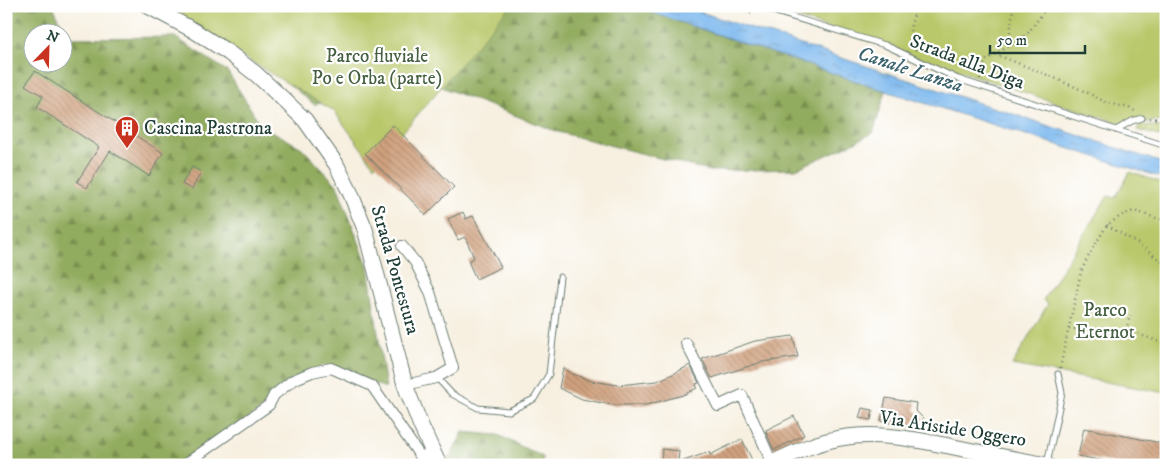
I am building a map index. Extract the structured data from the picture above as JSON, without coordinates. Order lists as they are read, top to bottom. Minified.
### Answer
{"streets":{"main road":["Strada Pontestura","Via Aristide Oggero"],"lane":["Strada alla Diga"]},"water":["Canale Lanza"],"parks":["Parco fluviale Po e Orba (parte)","Parco Eternot"],"places":{"building":["Cascina Pastrona"]},"scale_bar":"50 m","north":"top right"}
